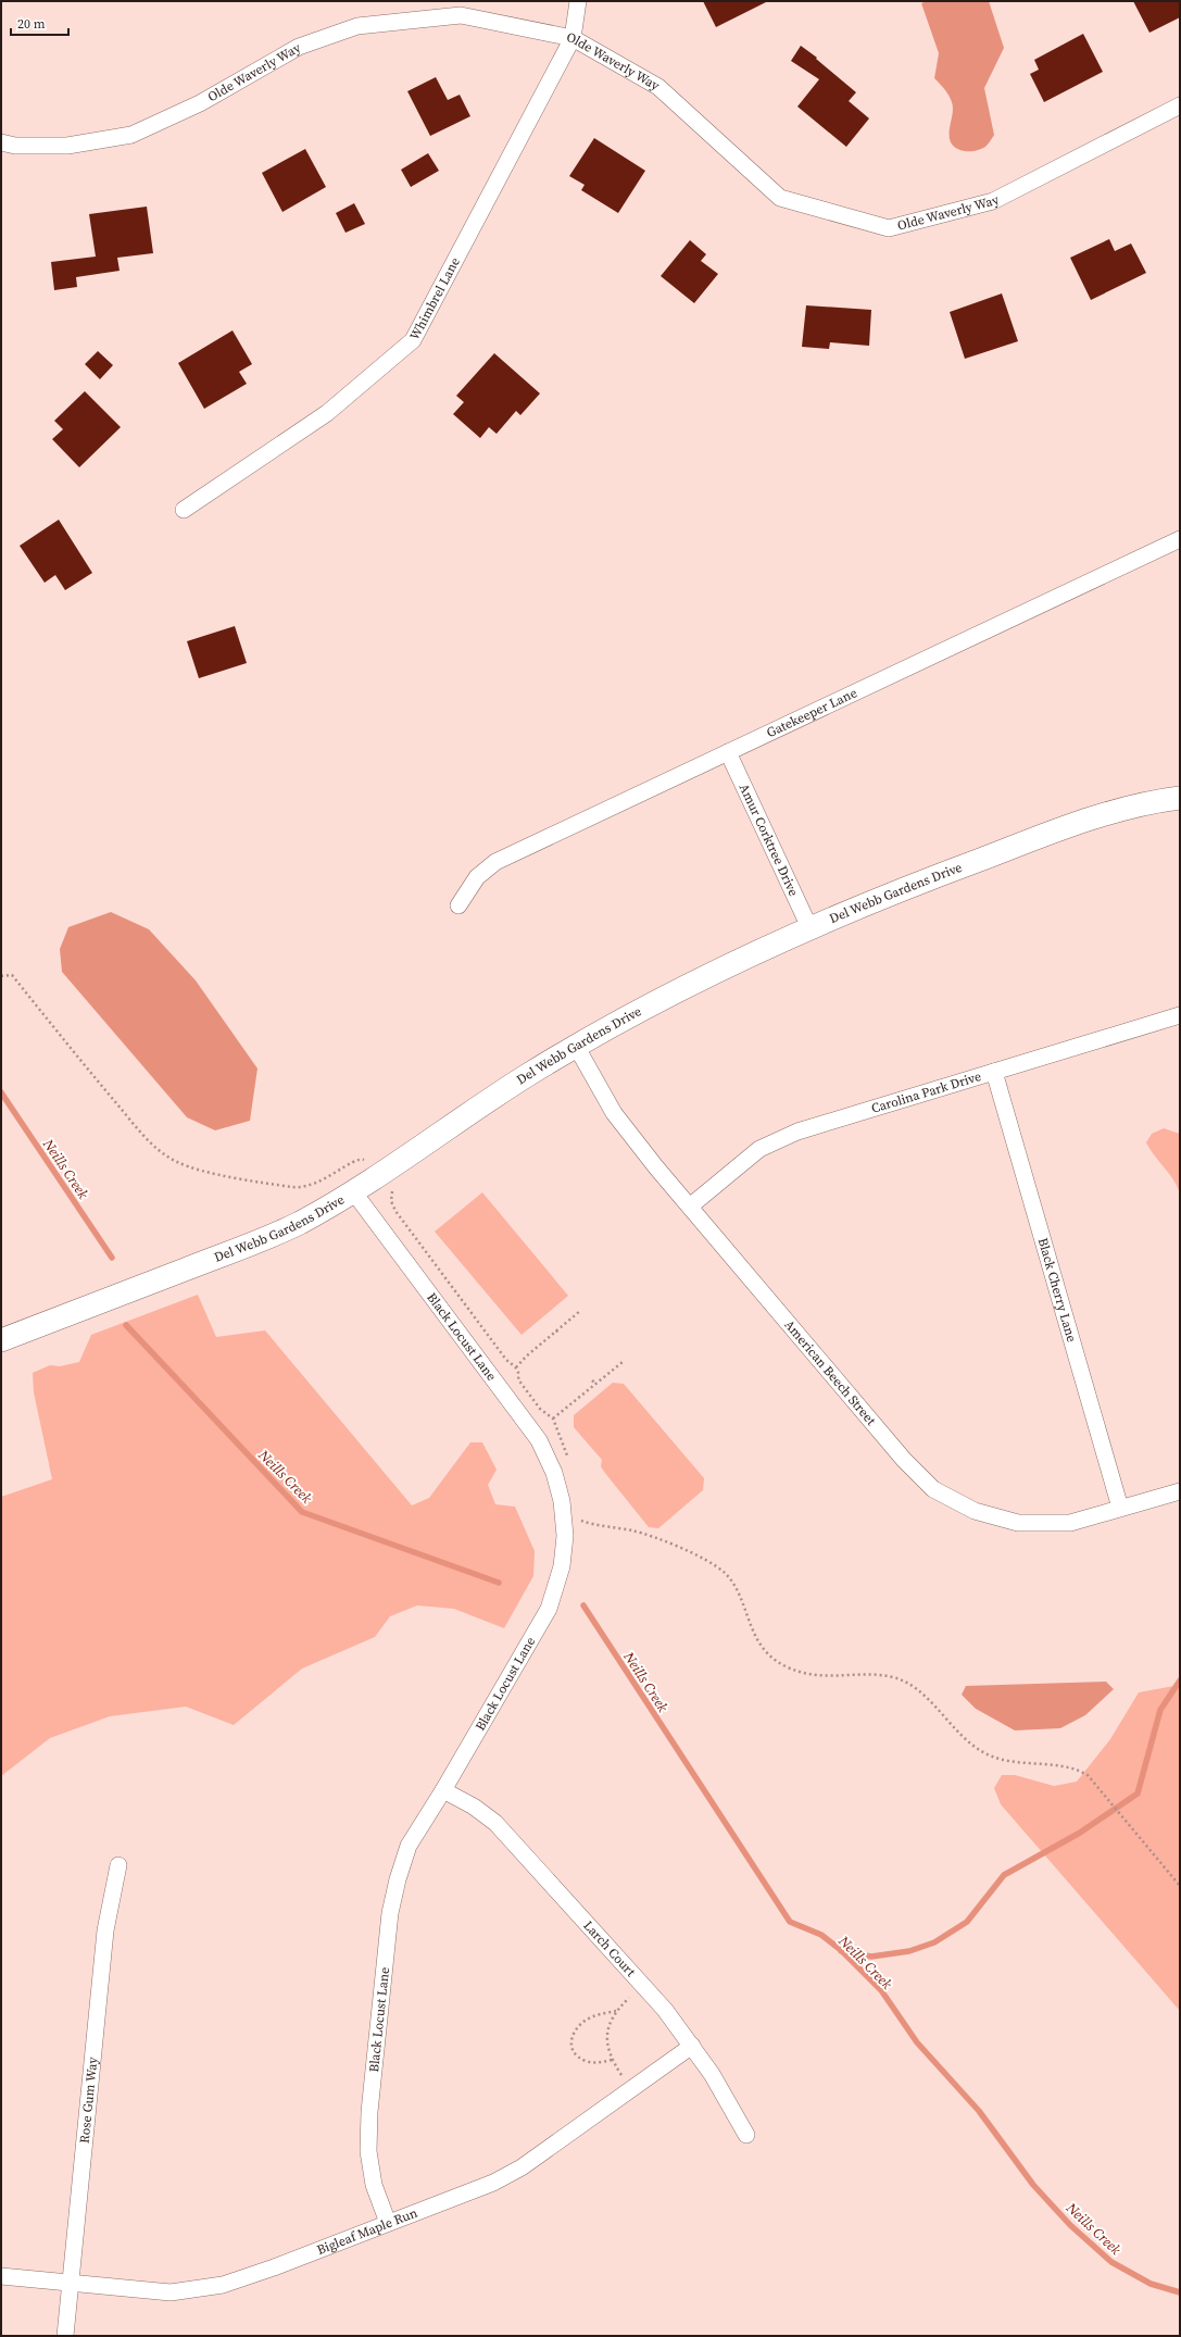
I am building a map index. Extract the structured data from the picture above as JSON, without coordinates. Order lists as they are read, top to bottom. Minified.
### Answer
{"streets":{"street":["Olde Waverly Way","Whimbrel Lane","Gatekeeper Lane","Amur Corktree Drive","Del Webb Gardens Drive","Carolina Park Drive","Black Cherry Lane","Black Locust Lane","American Beech Street","Larch Court","Rose Gum Way","Bigleaf Maple Run"]},"crossings":[["Olde Waverly Way","Whimbrel Lane"],["Gatekeeper Lane","Amur Corktree Drive"],["Amur Corktree Drive","Del Webb Gardens Drive"],["Del Webb Gardens Drive","Black Locust Lane"],["Del Webb Gardens Drive","American Beech Street"],["Carolina Park Drive","Black Cherry Lane"],["Carolina Park Drive","American Beech Street"],["Black Cherry Lane","American Beech Street"],["Black Locust Lane","Larch Court"],["Black Locust Lane","Bigleaf Maple Run"],["Larch Court","Bigleaf Maple Run"],["Rose Gum Way","Bigleaf Maple Run"]],"water":["Neills Creek"],"scale_bar":"20 m"}
